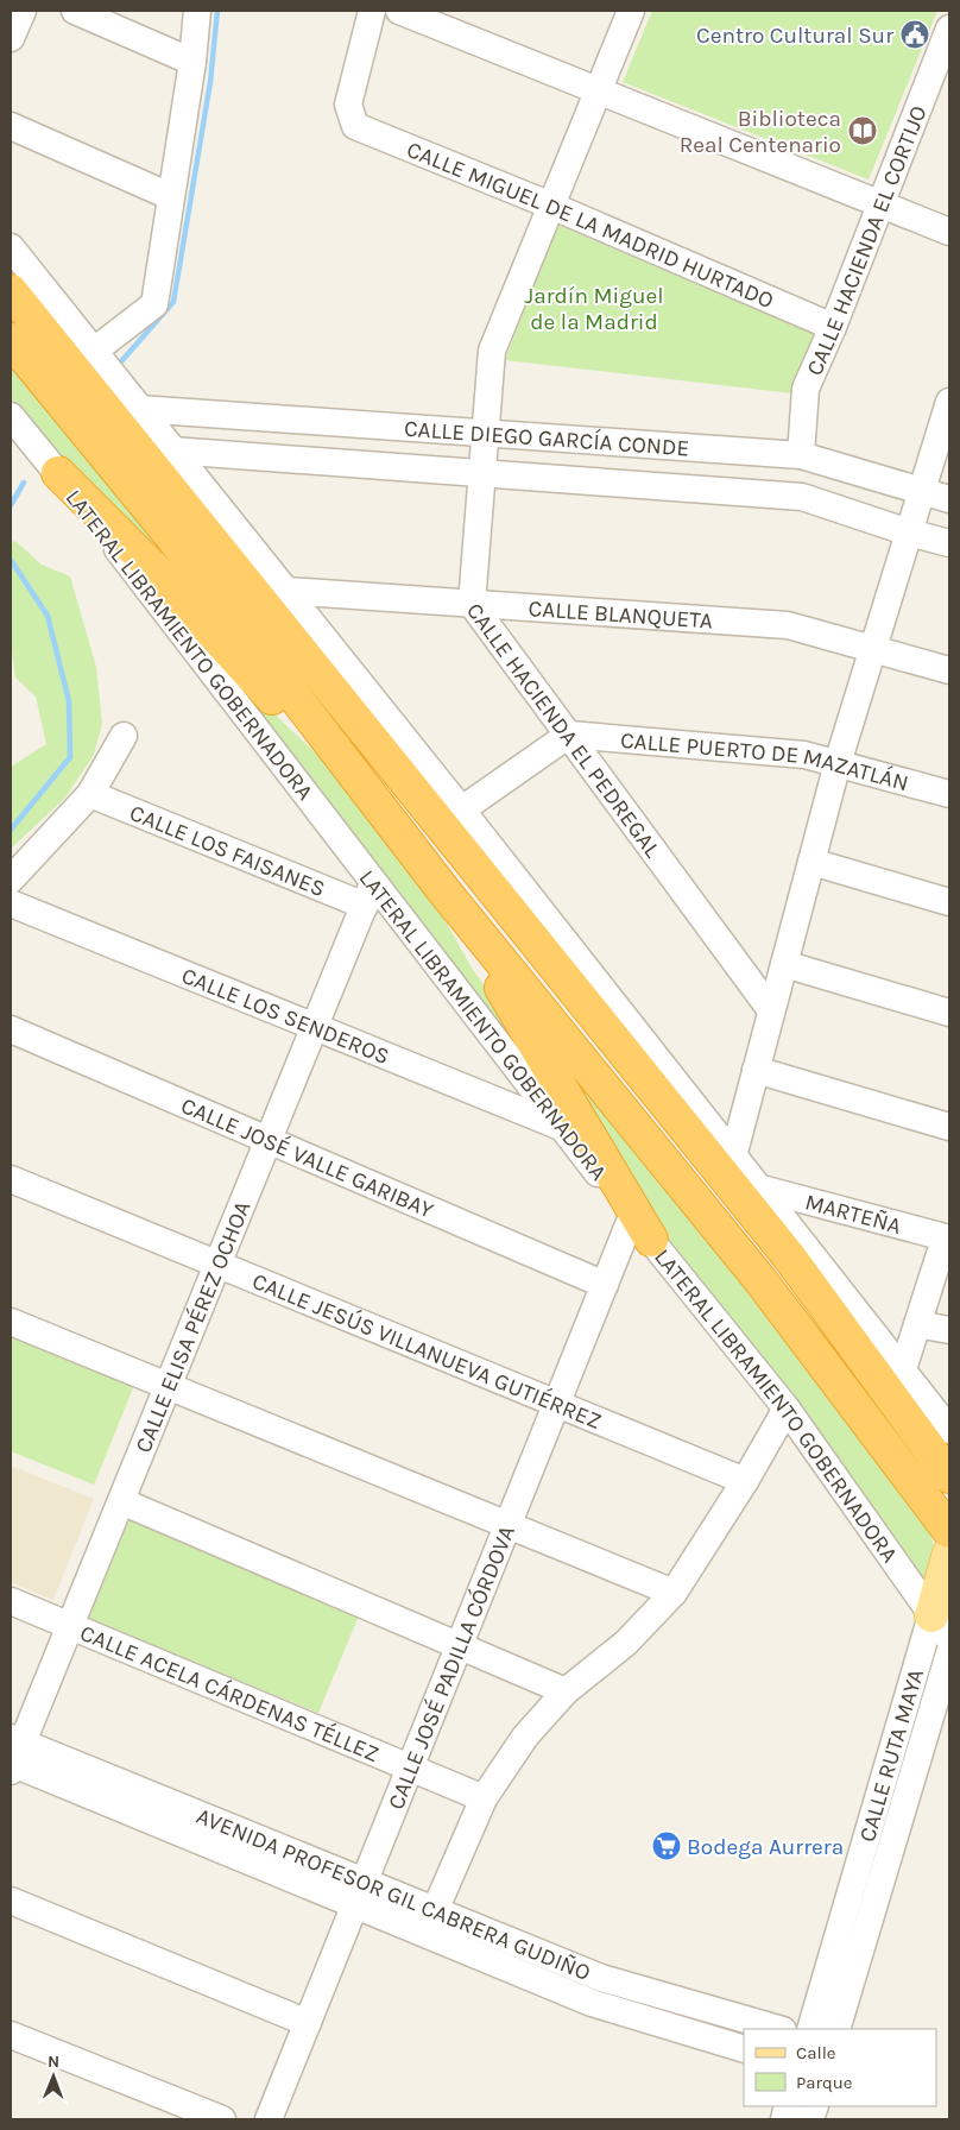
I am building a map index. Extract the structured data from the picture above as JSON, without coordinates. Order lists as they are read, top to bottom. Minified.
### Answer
{"streets":{"street":["CALLE MIGUEL DE LA MADRID HURTADO","CALLE HACIENDA EL CORTIJO","CALLE DIEGO GARCÍA CONDE","CALLE BLANQUETA","LATERAL LIBRAMIENTO GOBERNADORA","CALLE HACIENDA EL PEDREGAL","CALLE PUERTO DE MAZATLÁN","CALLE LOS FAISANES","CALLE LOS SENDEROS","CALLE JOSÉ VALLE GARIBAY","MARTEÑA","CALLE ELISA PÉREZ OCHOA","CALLE JESÚS VILLANUEVA GUTIÉRREZ","CALLE JOSÉ PADILLA CÓRDOVA","CALLE ACELA CÁRDENAS TÉLLEZ","CALLE RUTA MAYA","AVENIDA PROFESOR GIL CABRERA GUDIÑO"]},"crossings":[["CALLE MIGUEL DE LA MADRID HURTADO","CALLE HACIENDA EL CORTIJO"],["CALLE MIGUEL DE LA MADRID HURTADO","CALLE HACIENDA EL PEDREGAL"],["CALLE HACIENDA EL CORTIJO","CALLE DIEGO GARCÍA CONDE"],["CALLE DIEGO GARCÍA CONDE","CALLE HACIENDA EL PEDREGAL"],["CALLE BLANQUETA","CALLE HACIENDA EL PEDREGAL"],["LATERAL LIBRAMIENTO GOBERNADORA","CALLE LOS FAISANES"],["LATERAL LIBRAMIENTO GOBERNADORA","CALLE LOS SENDEROS"],["LATERAL LIBRAMIENTO GOBERNADORA","CALLE ELISA PÉREZ OCHOA"],["LATERAL LIBRAMIENTO GOBERNADORA","CALLE JOSÉ PADILLA CÓRDOVA"],["LATERAL LIBRAMIENTO GOBERNADORA","CALLE RUTA MAYA"],["CALLE HACIENDA EL PEDREGAL","CALLE PUERTO DE MAZATLÁN"],["CALLE LOS FAISANES","CALLE ELISA PÉREZ OCHOA"],["CALLE LOS SENDEROS","CALLE ELISA PÉREZ OCHOA"],["CALLE JOSÉ VALLE GARIBAY","CALLE ELISA PÉREZ OCHOA"],["CALLE JOSÉ VALLE GARIBAY","CALLE JOSÉ PADILLA CÓRDOVA"],["CALLE ELISA PÉREZ OCHOA","CALLE JESÚS VILLANUEVA GUTIÉRREZ"],["CALLE ELISA PÉREZ OCHOA","CALLE ACELA CÁRDENAS TÉLLEZ"],["CALLE ELISA PÉREZ OCHOA","AVENIDA PROFESOR GIL CABRERA GUDIÑO"],["CALLE JESÚS VILLANUEVA GUTIÉRREZ","CALLE JOSÉ PADILLA CÓRDOVA"],["CALLE JOSÉ PADILLA CÓRDOVA","CALLE ACELA CÁRDENAS TÉLLEZ"],["CALLE JOSÉ PADILLA CÓRDOVA","AVENIDA PROFESOR GIL CABRERA GUDIÑO"]],"parks":["Jardín Miguel de la Madrid"],"places":{"public building":["Centro Cultural Sur"],"library":["Biblioteca Real Centenario"],"supermarket":["Bodega Aurrera"]},"legend":["Calle","Parque"],"north":"top"}
